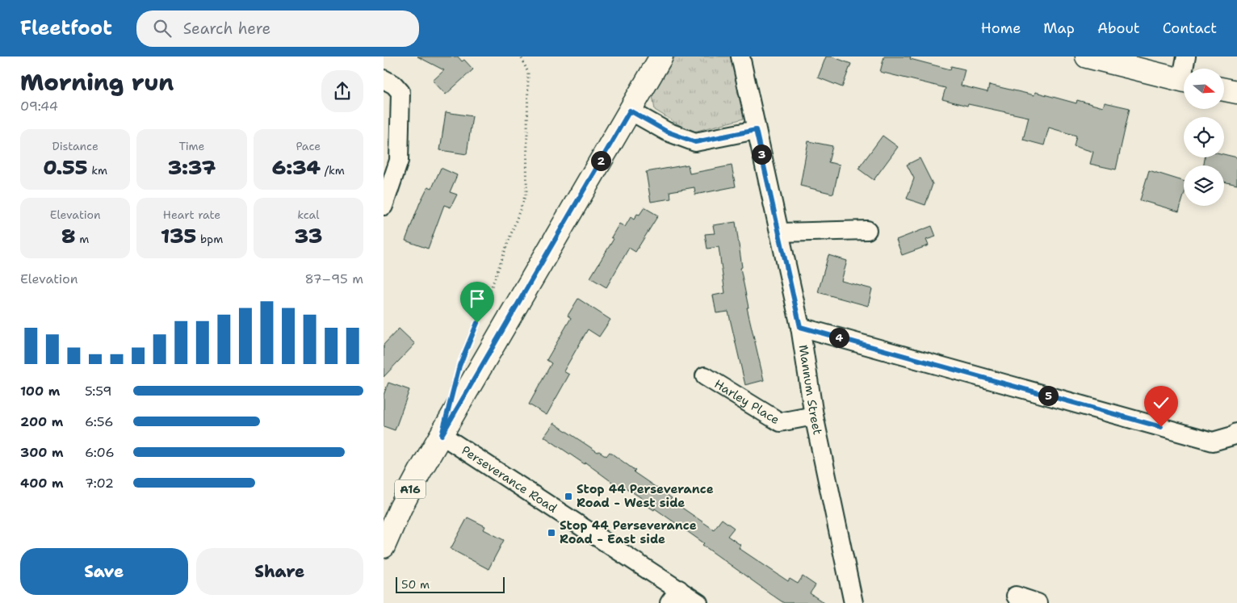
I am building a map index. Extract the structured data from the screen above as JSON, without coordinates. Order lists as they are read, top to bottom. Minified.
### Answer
{"streets":{"main road":["A16"],"street":["Mannum Street","Harley Place","Perseverance Road"]},"crossings":[["Mannum Street","Harley Place"],["Perseverance Road","A16"]],"places":{"transit":["Stop 44 Perseverance Road - West side","Stop 44 Perseverance Road - East side"]},"scale_bar":"50 m","north":"right","page":{"header":"Fleetfoot","search":"Search here","nav":["Home","Map","About","Contact"],"heading":["Morning run","09:44"],"stats":[["Distance","0.55 km"],["Time","3:37"],["Pace","6:34 /km"],["Elevation","8 m"],["Heart rate","135 bpm"],["kcal","33"]],"pins":["3","2","4","5"],"chart":["Elevation","87–95 m"],"list":[{"name":"100 m","note":"5:59"},{"name":"200 m","note":"6:56"},{"name":"300 m","note":"6:06"},{"name":"400 m","note":"7:02"}],"buttons":["Save","Share"],"scale":"50 m"}}
